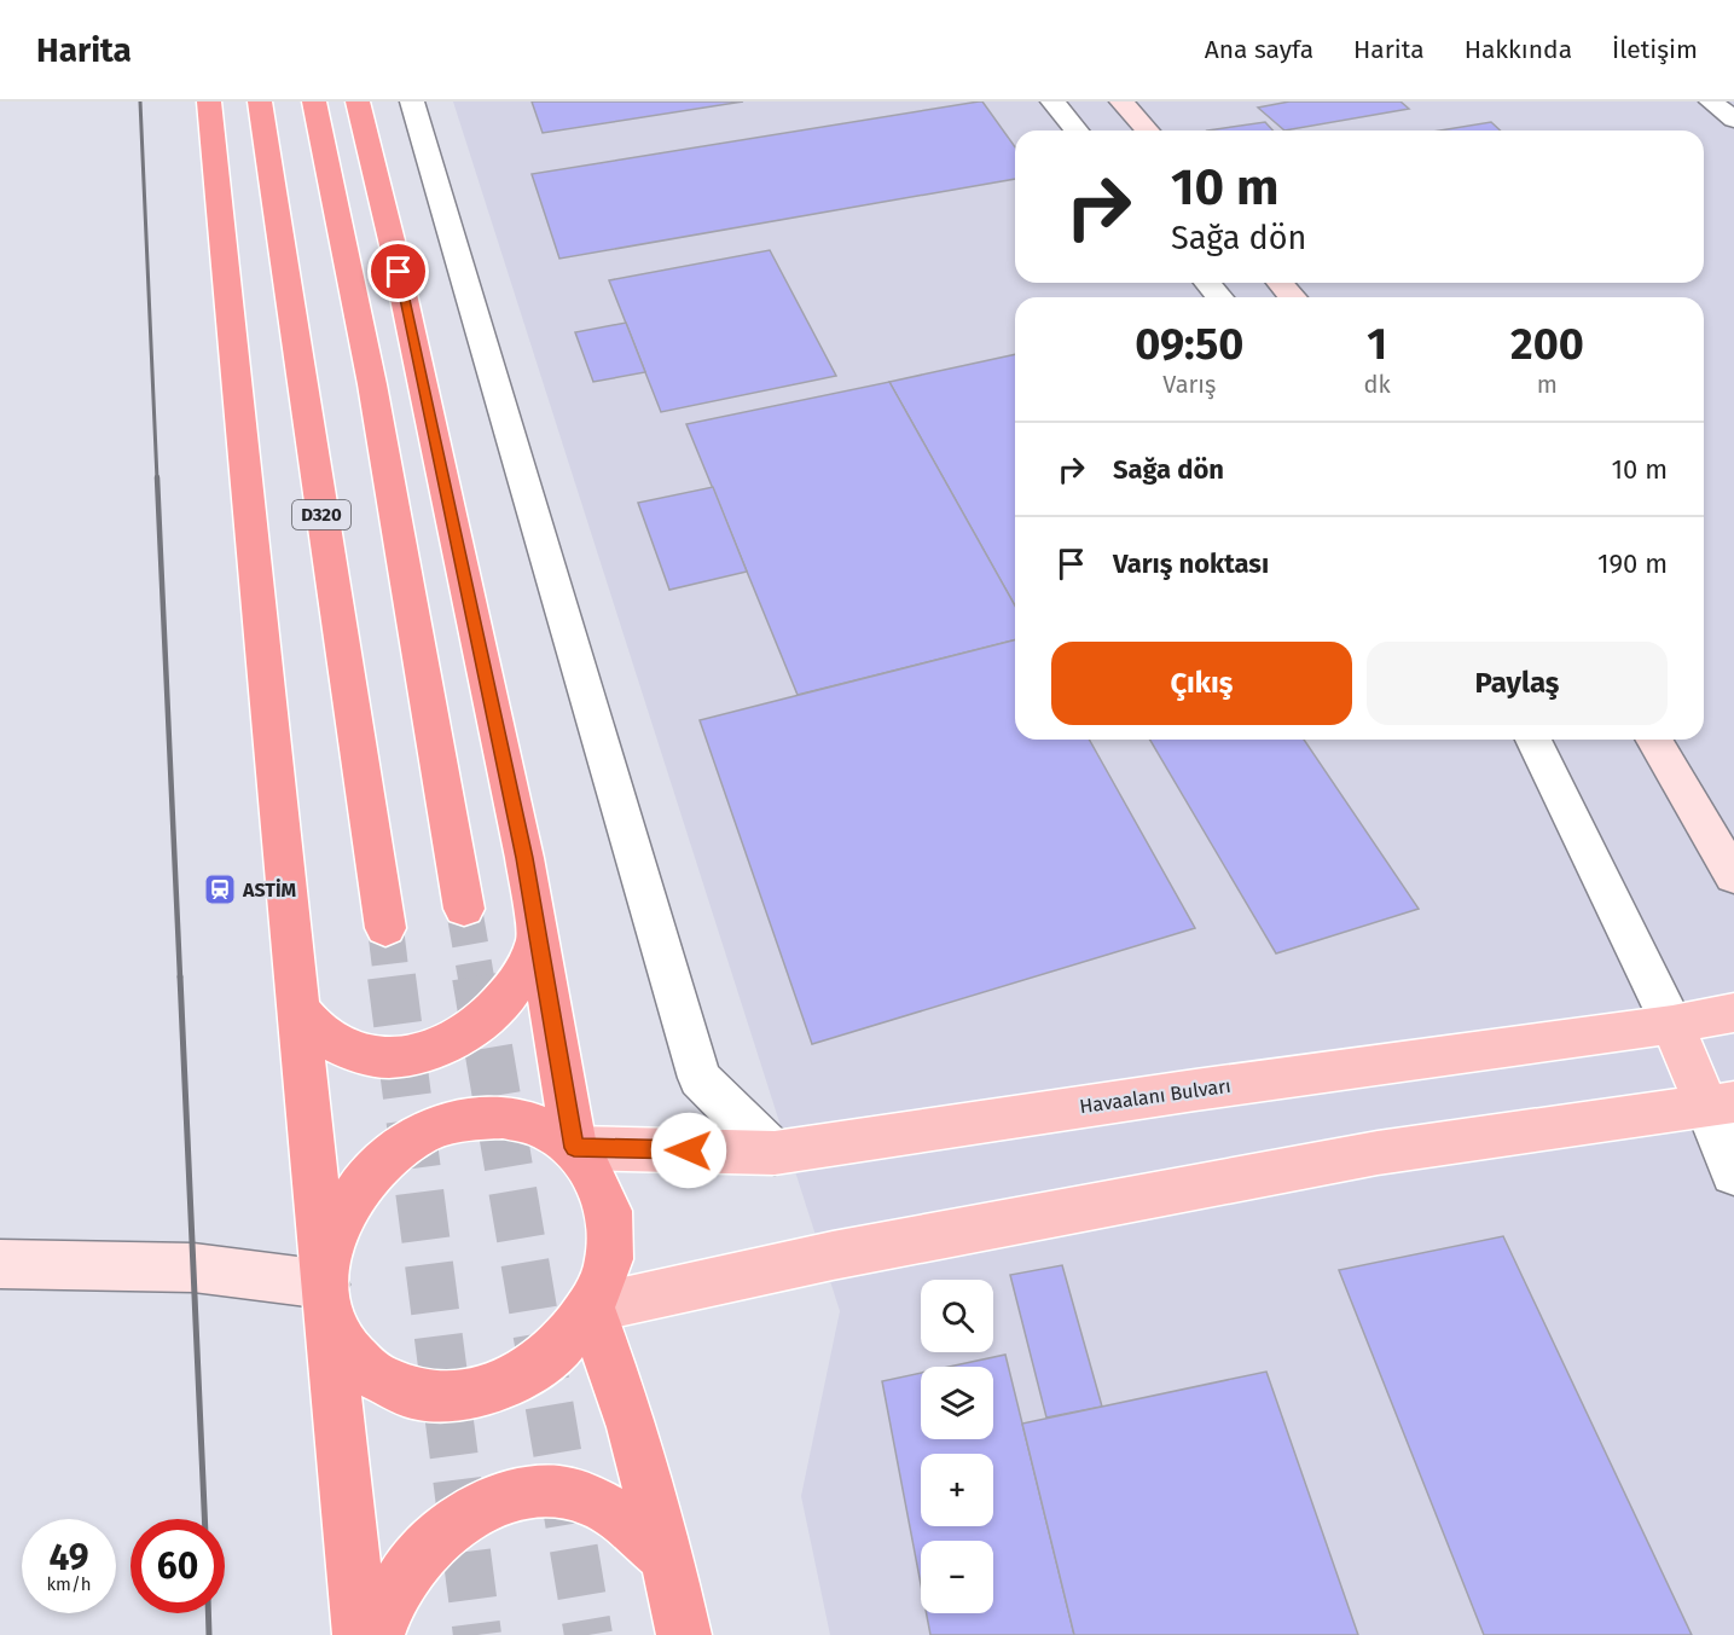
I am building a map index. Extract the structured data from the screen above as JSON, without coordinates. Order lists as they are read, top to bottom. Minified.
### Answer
{"streets":{"highway":["D320"],"main road":["Havaalanı Bulvarı"]},"places":{"station":["ASTİM"]},"page":{"header":"Harita","nav":["Ana sayfa","Harita","Hakkında","İletişim"],"turn":["10 m","Sağa dön"],"eta":["09:50","Varış","1","dk","200","m"],"list":[{"name":"Sağa dön","value":"10 m"},{"name":"Varış noktası","value":"190 m"}],"buttons":["Çıkış","Paylaş"],"map_buttons":["+","−"],"speed":"49 km/h","limit":"60"}}
